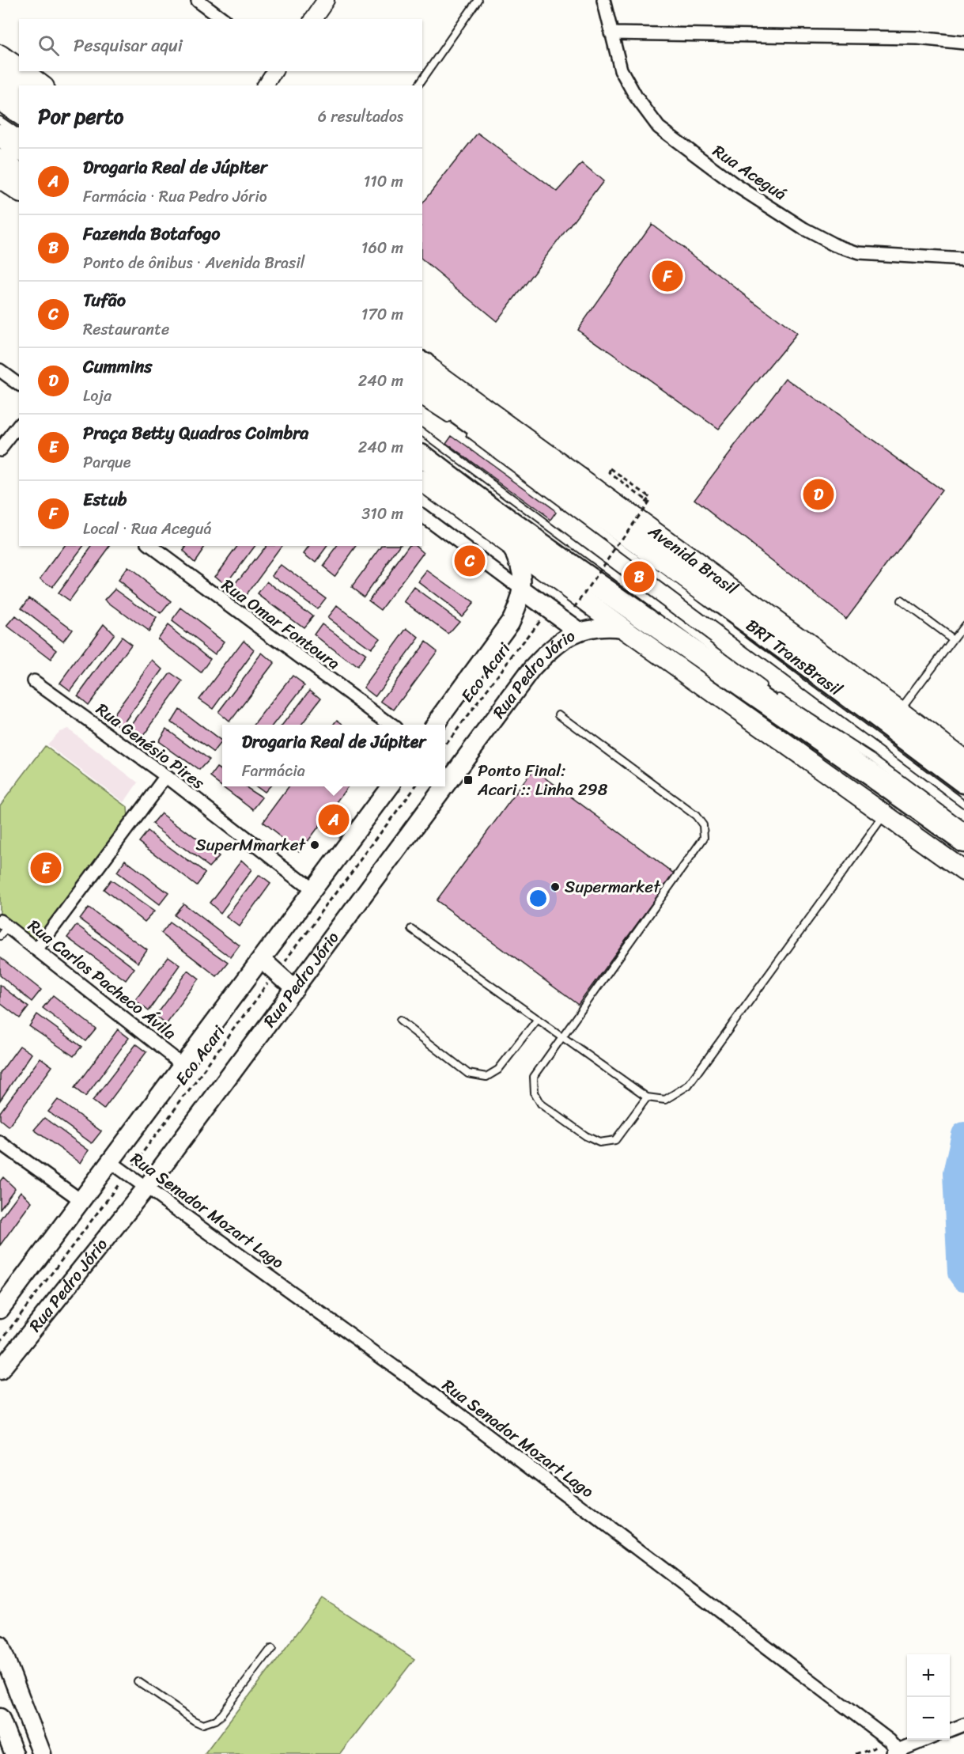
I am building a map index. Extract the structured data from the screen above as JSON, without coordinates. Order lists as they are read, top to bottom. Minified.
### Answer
{"streets":{"highway":["Avenida Brasil"],"main road":["Rua Pedro Jório"],"street":["Rua Aceguá","Rua Omar Fontoura","Rua Genésio Pires","Rua Carlos Pacheco Ávila","Rua Senador Mozart Lago"],"lane":["BRT TransBrasil"],"path":["Eco Acari"]},"crossings":[["Eco Acari","Rua Senador Mozart Lago"],["Rua Pedro Jório","Rua Senador Mozart Lago"]],"places":{"transit":["Ponto Final: Acari :: Linha 298"],"other":["SuperMmarket","Supermarket"]},"page":{"search":"Pesquisar aqui","heading":["Por perto","6 resultados"],"list":[{"mark":"A","name":"Drogaria Real de Júpiter","note":"Farmácia · Rua Pedro Jório","value":"110 m"},{"mark":"B","name":"Fazenda Botafogo","note":"Ponto de ônibus · Avenida Brasil","value":"160 m"},{"mark":"C","name":"Tufão","note":"Restaurante","value":"170 m"},{"mark":"D","name":"Cummins","note":"Loja","value":"240 m"},{"mark":"E","name":"Praça Betty Quadros Coimbra","note":"Parque","value":"240 m"},{"mark":"F","name":"Estub","note":"Local · Rua Aceguá","value":"310 m"}],"pins":["F","D","C","B","A","E"],"popup":["Drogaria Real de Júpiter","Farmácia"],"map_buttons":["+","−"]}}
